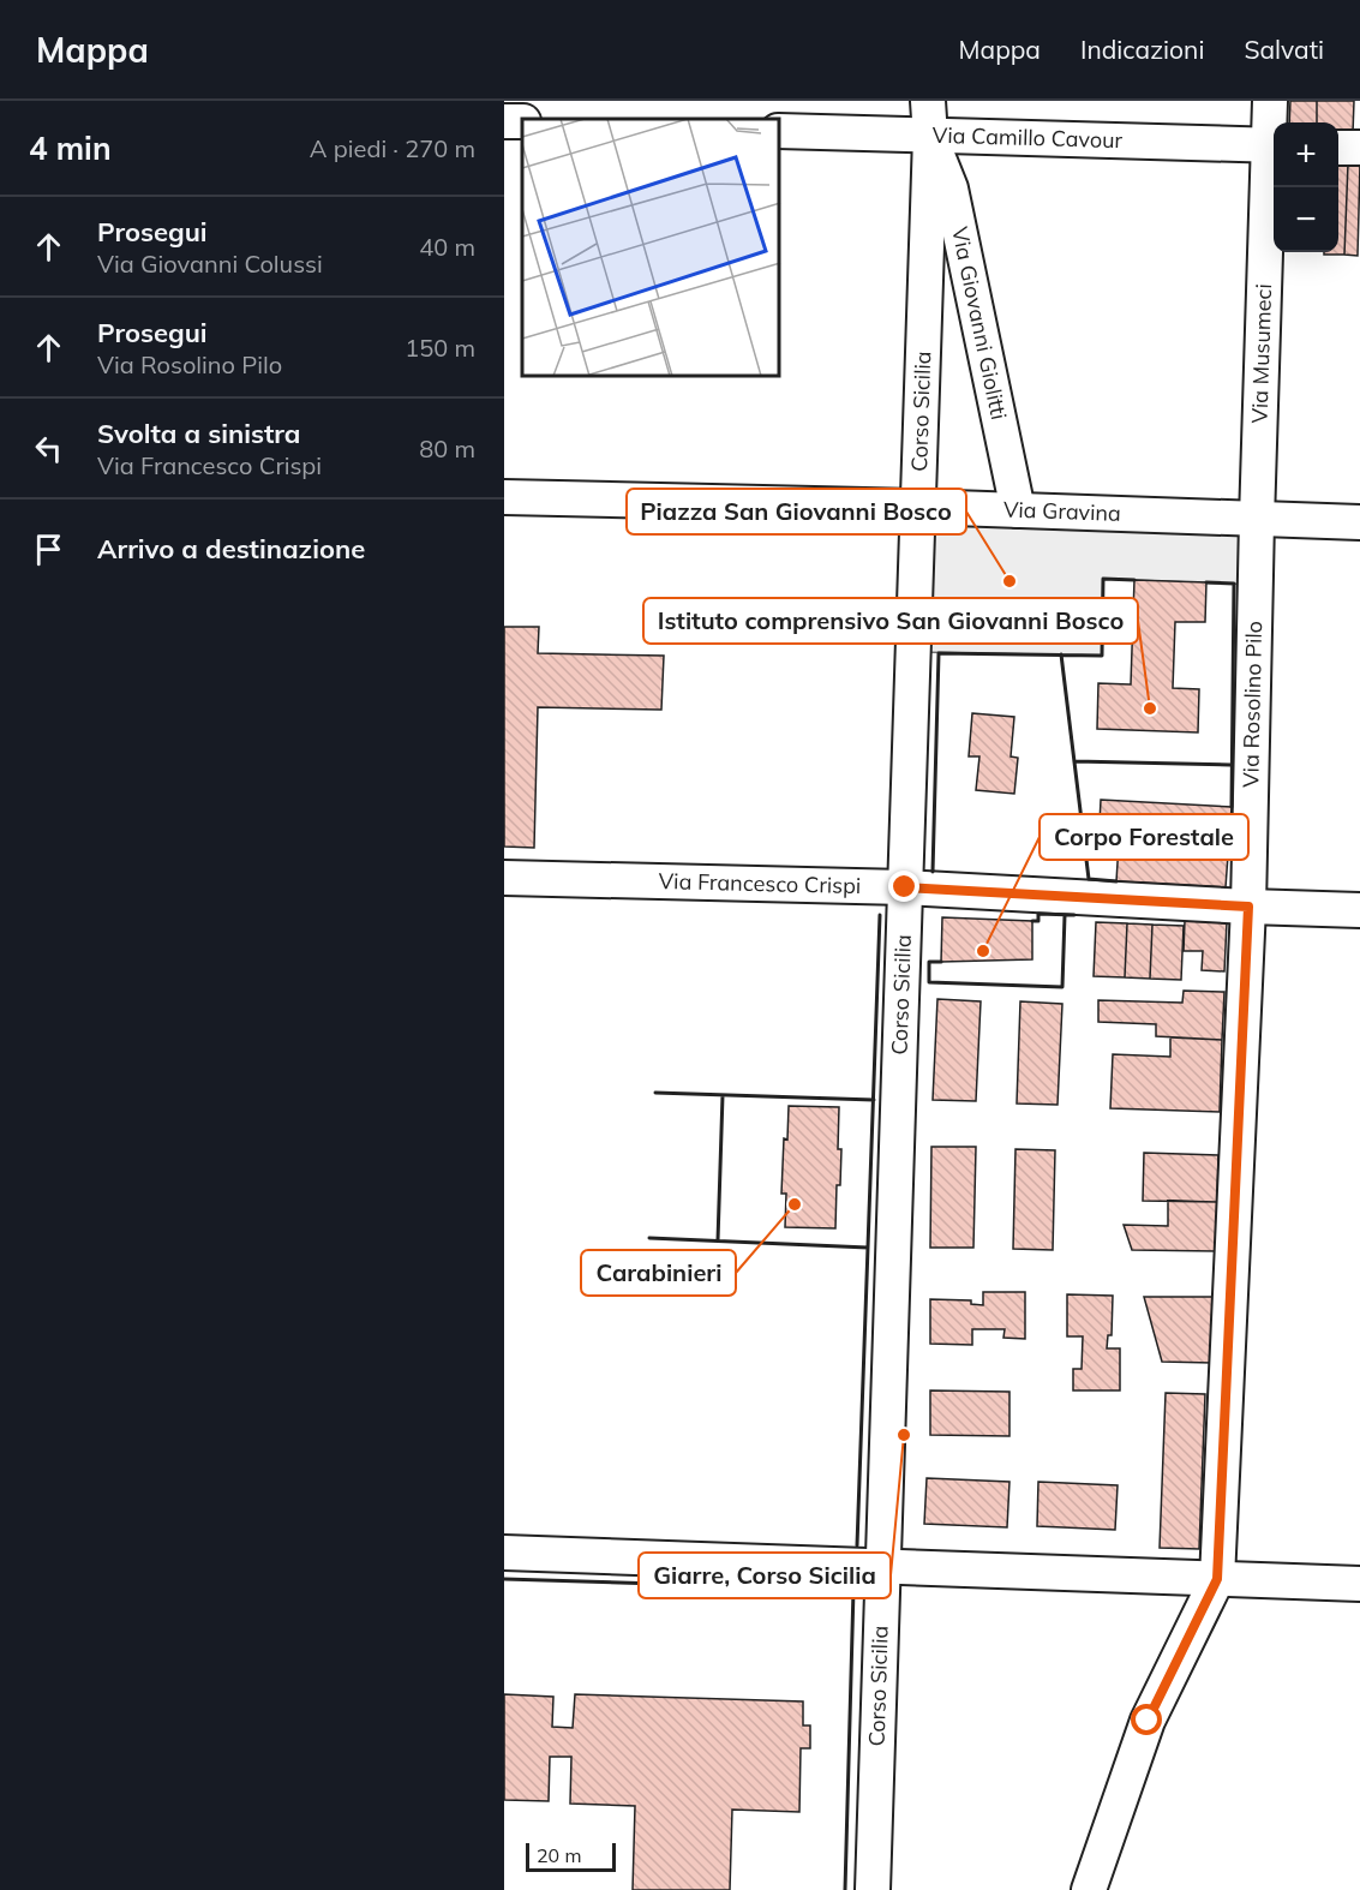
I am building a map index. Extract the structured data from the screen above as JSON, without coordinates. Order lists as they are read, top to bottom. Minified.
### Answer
{"streets":{"street":["Via Camillo Cavour","Via Giovanni Giolitti","Via Musumeci","Corso Sicilia","Via Gravina","Via Rosolino Pilo","Via Francesco Crispi"]},"crossings":[["Via Camillo Cavour","Via Giovanni Giolitti"],["Via Camillo Cavour","Via Musumeci"],["Via Camillo Cavour","Corso Sicilia"],["Via Giovanni Giolitti","Corso Sicilia"],["Via Giovanni Giolitti","Via Gravina"],["Via Musumeci","Via Gravina"],["Via Musumeci","Via Rosolino Pilo"],["Corso Sicilia","Via Gravina"],["Corso Sicilia","Via Francesco Crispi"],["Via Gravina","Via Rosolino Pilo"],["Via Rosolino Pilo","Via Francesco Crispi"]],"places":["Piazza San Giovanni Bosco","Istituto comprensivo San Giovanni Bosco","Corpo Forestale","Carabinieri","Giarre, Corso Sicilia"],"scale_bar":"20 m","page":{"header":"Mappa","nav":["Mappa","Indicazioni","Salvati"],"heading":["4 min","A piedi · 270 m"],"map_buttons":["+","−"],"list":[["Prosegui","Via Giovanni Colussi","40 m"],["Prosegui","Via Rosolino Pilo","150 m"],["Svolta a sinistra","Via Francesco Crispi","80 m"],"Arrivo a destinazione"],"scale":"20 m"}}
